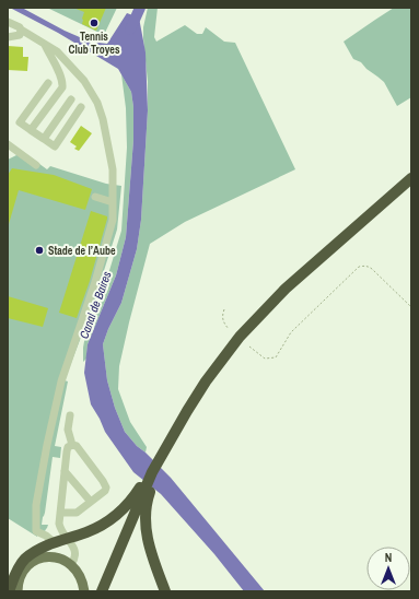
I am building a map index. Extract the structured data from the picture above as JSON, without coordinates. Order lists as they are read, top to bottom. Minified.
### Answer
{"water":["Canal de Baires"],"places":["Tennis Club Troyes","Stade de l’Aube"],"north":"top"}
